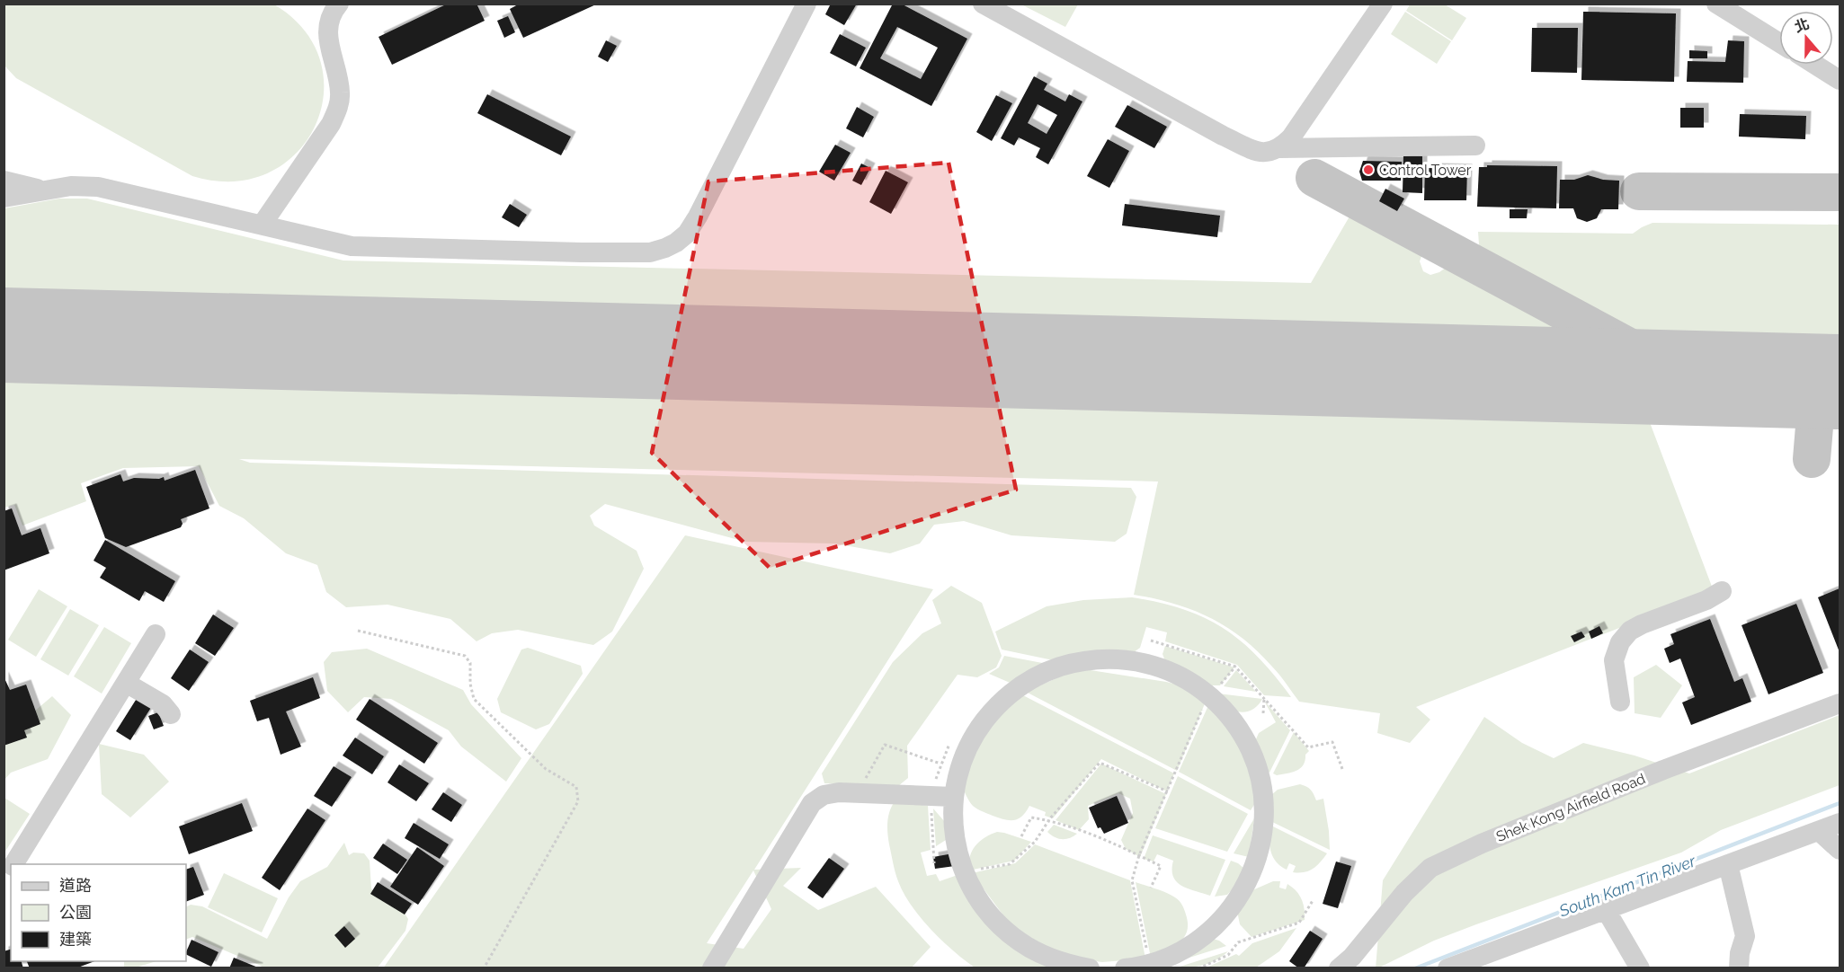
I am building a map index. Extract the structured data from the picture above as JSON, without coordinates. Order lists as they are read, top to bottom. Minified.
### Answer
{"streets":{"street":["Shek Kong Airfield Road"]},"water":["South Kam Tin River"],"places":["Control Tower"],"legend":["道路","公園","建築"],"north":"top"}
